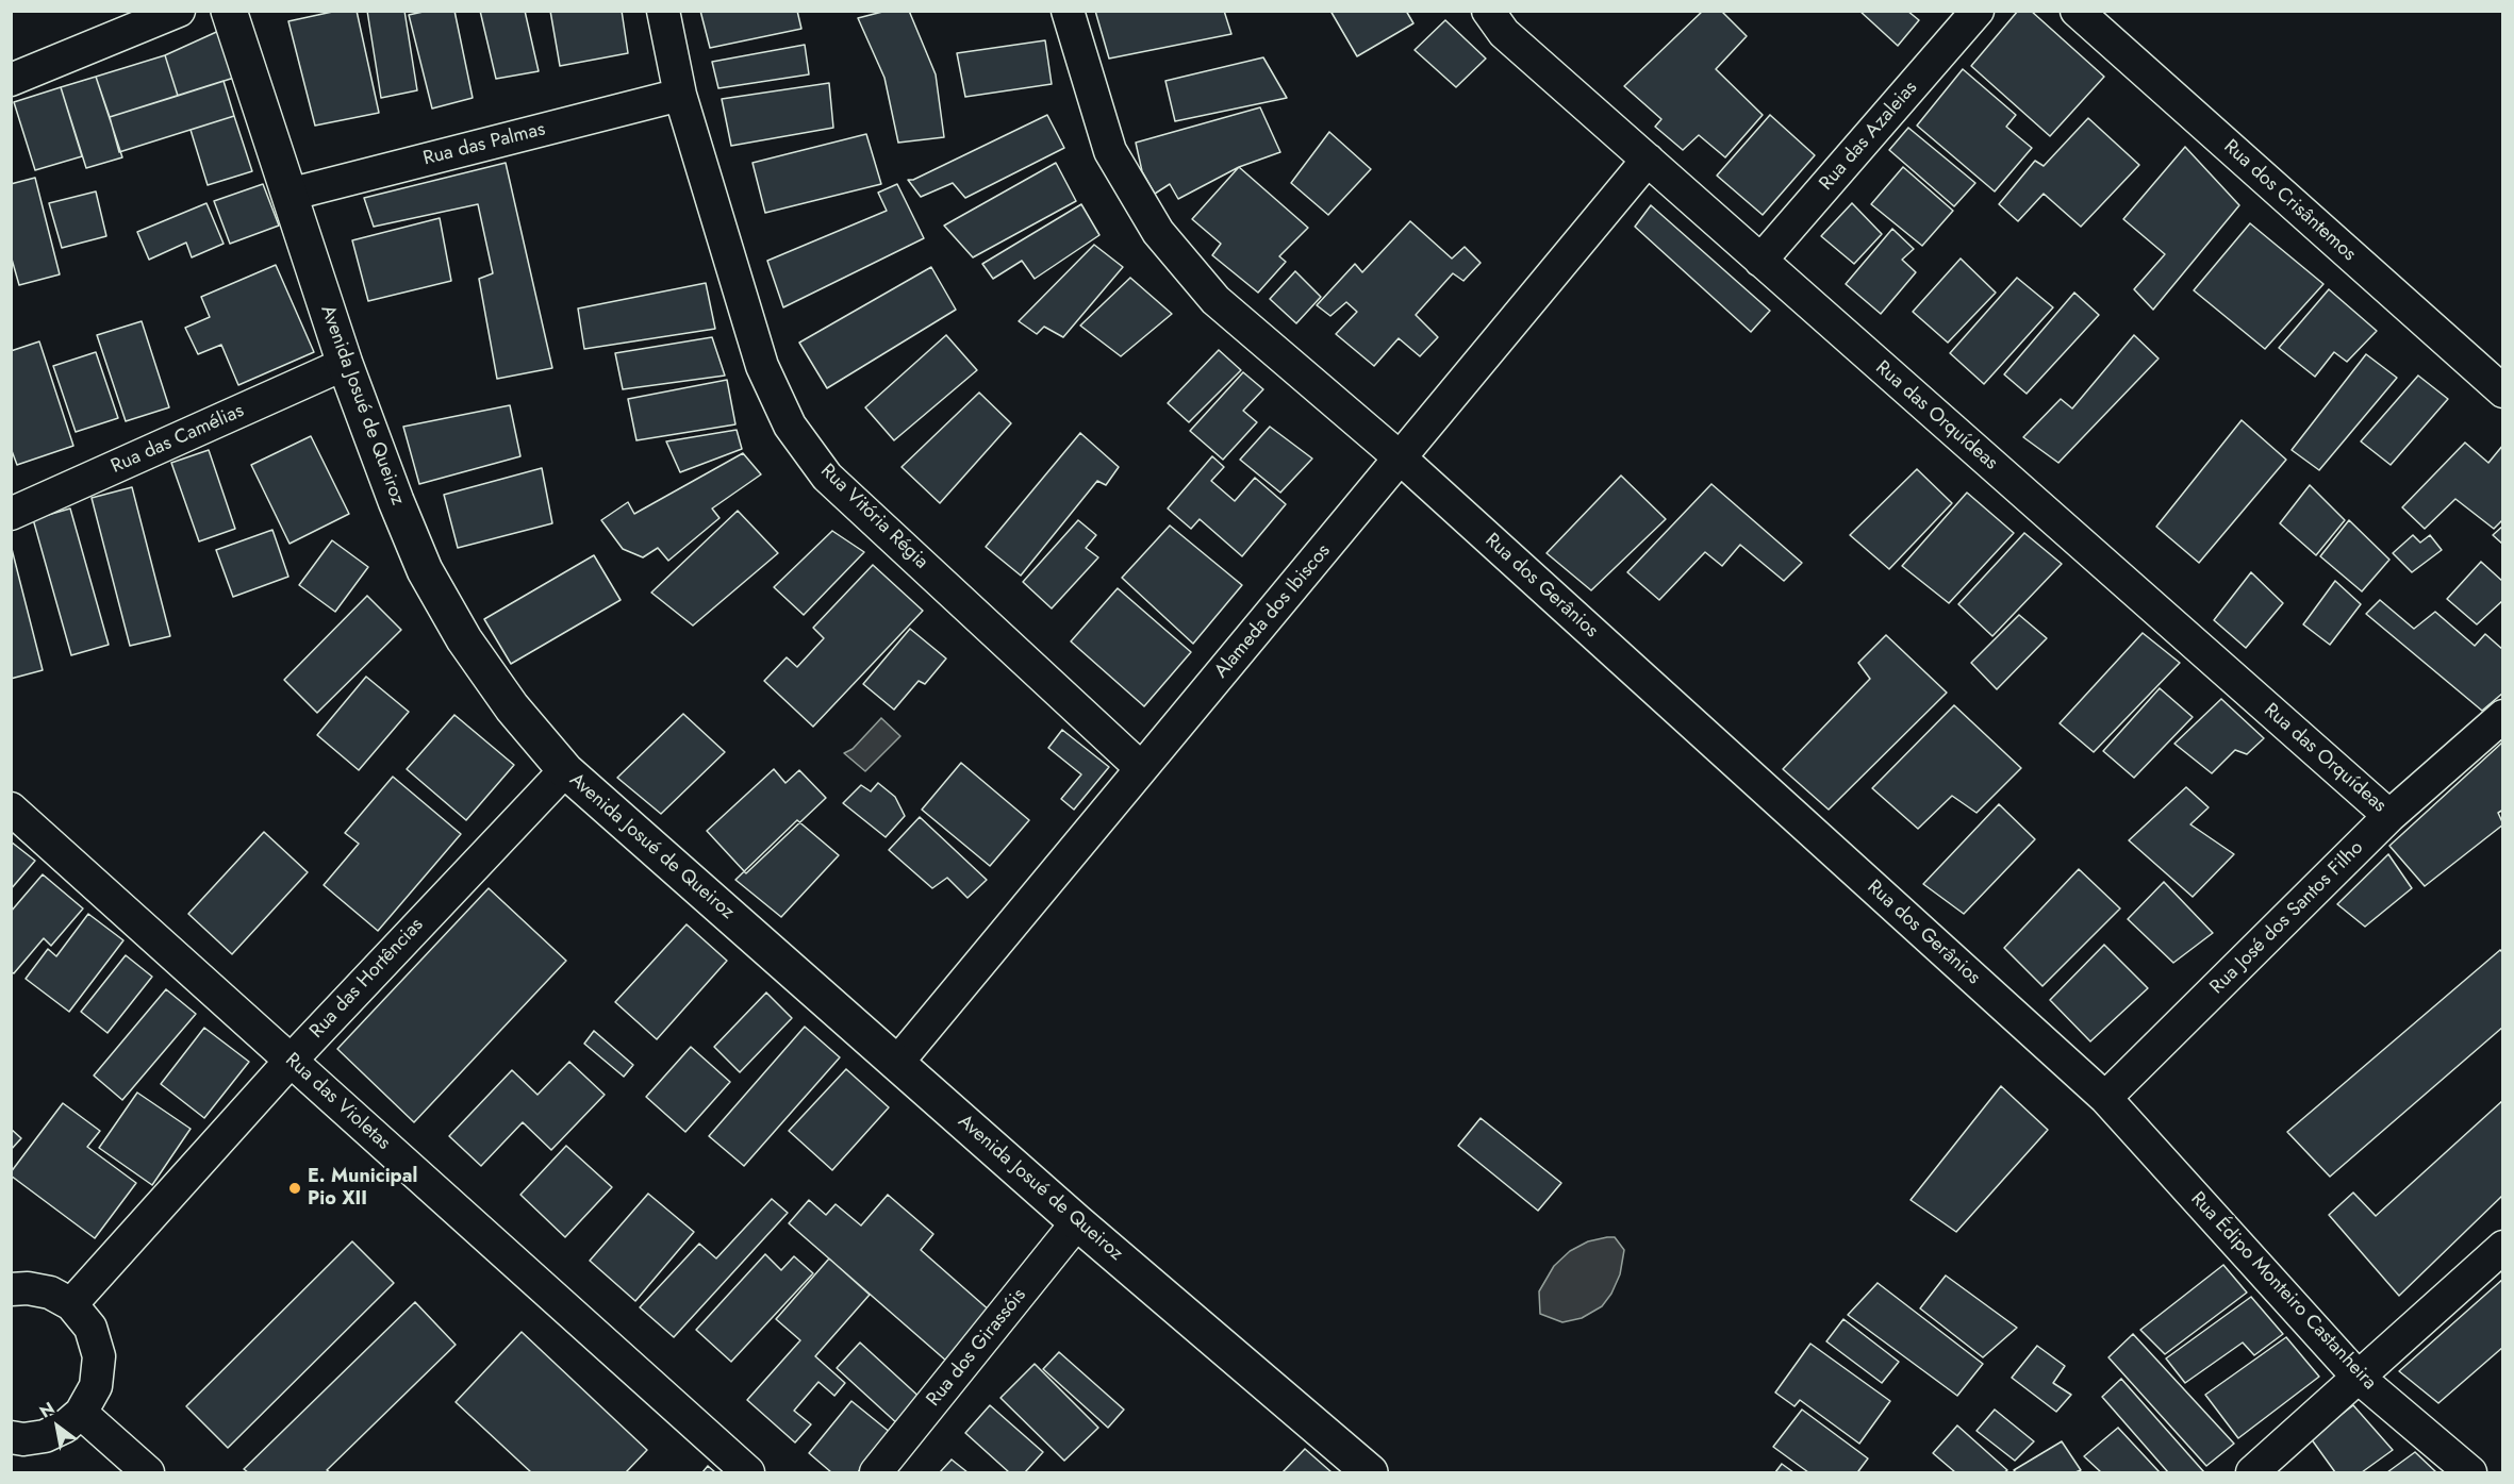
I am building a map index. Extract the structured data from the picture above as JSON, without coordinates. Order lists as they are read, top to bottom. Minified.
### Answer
{"streets":{"main road":["Avenida Josué de Queiroz"],"street":["Rua das Azaleias","Rua das Palmas","Rua dos Crisântemos","Rua das Orquídeas","Rua das Camélias","Rua Vitória Régia","Rua dos Gerânios","Alameda dos Ibiscos","Rua José dos Santos Filho","Rua das Hortências","Rua das Violetas","Rua Édipo Monteiro Castanheira","Rua dos Girassóis"]},"crossings":[["Rua das Azaleias","Rua das Orquídeas"],["Rua das Palmas","Avenida Josué de Queiroz"],["Rua das Palmas","Rua Vitória Régia"],["Avenida Josué de Queiroz","Rua das Camélias"],["Avenida Josué de Queiroz","Alameda dos Ibiscos"],["Avenida Josué de Queiroz","Rua das Hortências"],["Avenida Josué de Queiroz","Rua dos Girassóis"],["Rua das Orquídeas","Alameda dos Ibiscos"],["Rua das Orquídeas","Rua José dos Santos Filho"],["Rua Vitória Régia","Alameda dos Ibiscos"],["Rua dos Gerânios","Alameda dos Ibiscos"],["Rua dos Gerânios","Rua José dos Santos Filho"],["Rua dos Gerânios","Rua Édipo Monteiro Castanheira"],["Rua José dos Santos Filho","Rua Édipo Monteiro Castanheira"],["Rua das Hortências","Rua das Violetas"]],"places":["E. Municipal Pio XII"],"north":"top left"}
